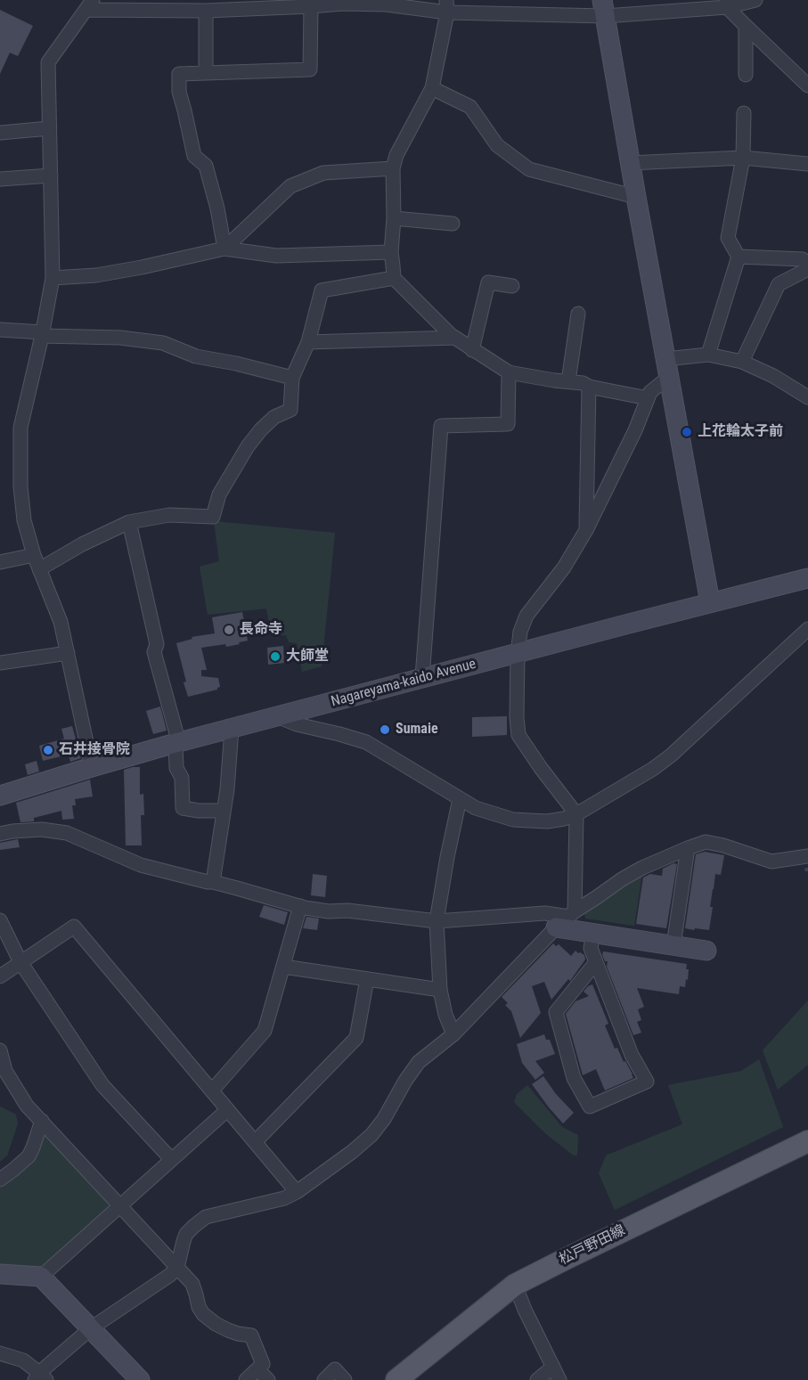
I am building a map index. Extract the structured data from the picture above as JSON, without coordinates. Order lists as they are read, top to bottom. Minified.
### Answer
{"streets":{"main road":["松戸野田線"],"street":["Nagareyama-kaido Avenue"]},"places":["上花輪太子前","長命寺","大師堂","Sumaie","石井接骨院"]}
